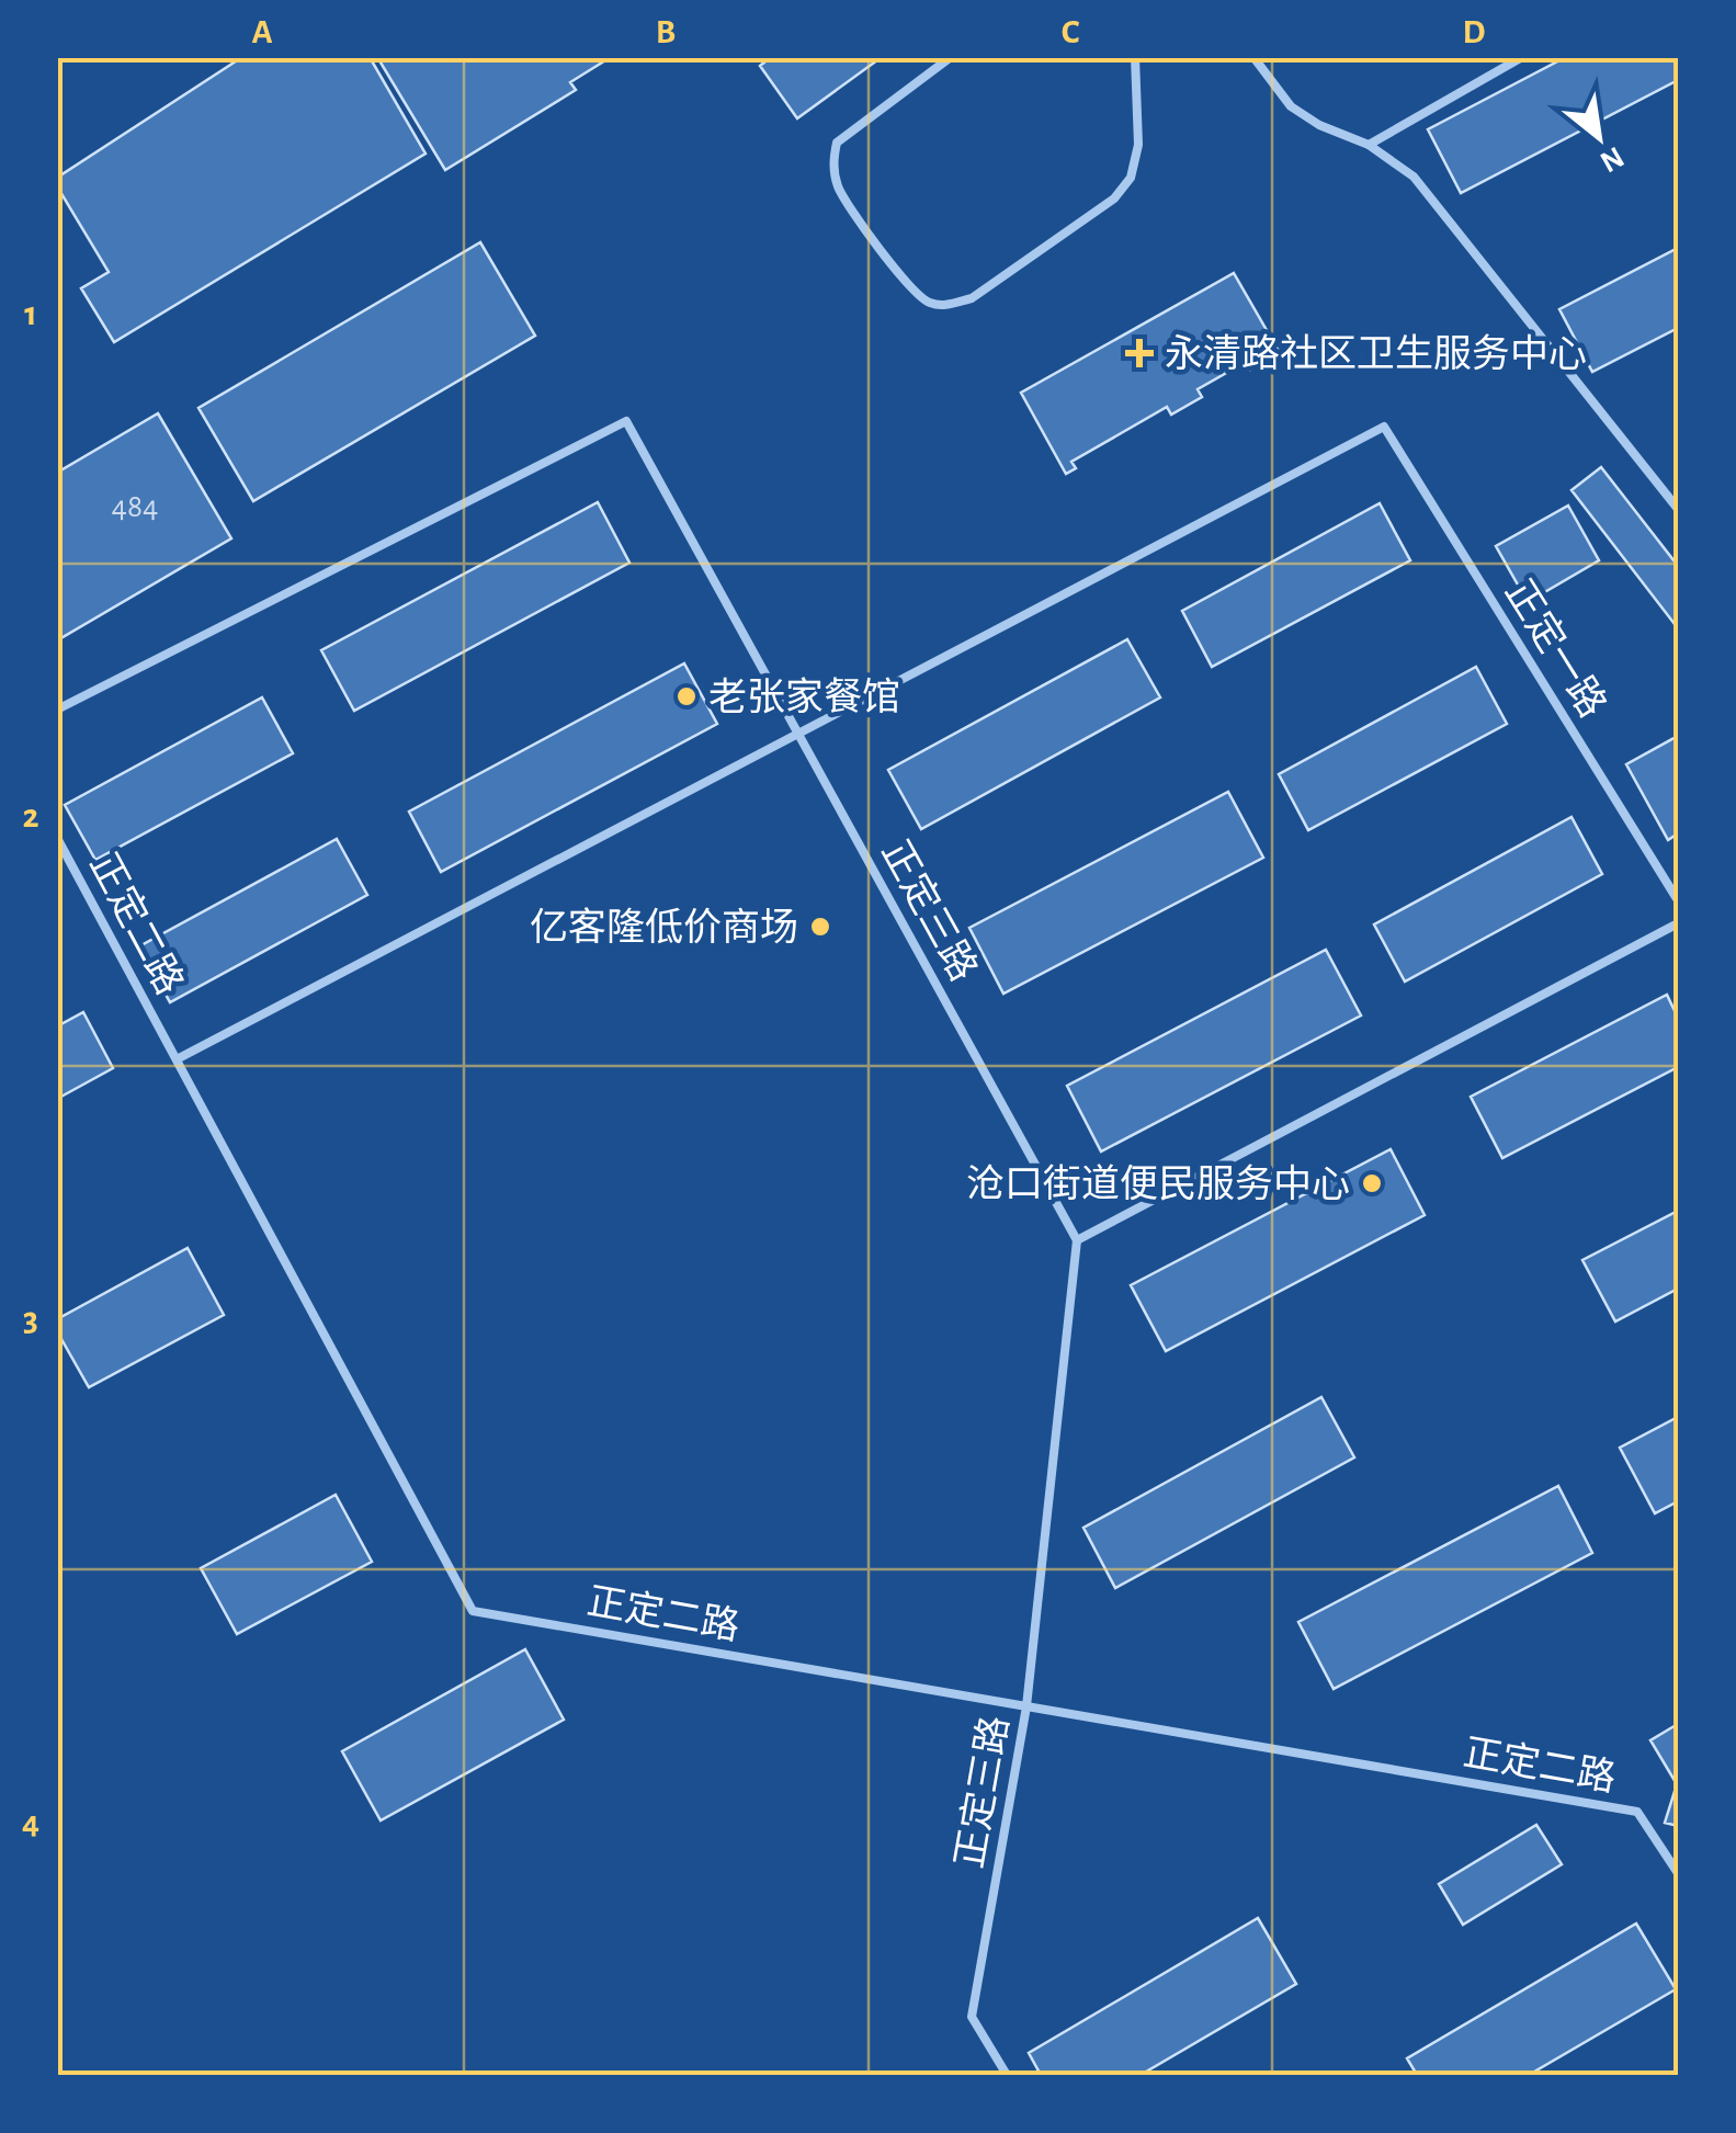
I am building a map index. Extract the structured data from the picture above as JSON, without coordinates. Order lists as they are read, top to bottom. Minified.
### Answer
{"streets":{"lane":["正定一路","正定三路","正定二路"]},"crossings":[["正定一路","正定三路"],["正定三路","正定二路"]],"places":{"health":["永清路社区卫生服务中心"],"other":["老张家餐馆","亿客隆低价商场","沧口街道便民服务中心"]},"house_numbers":["484"],"north":"bottom right","grid":{"columns":["A","B","C","D"],"rows":["1","2","3","4"]}}
